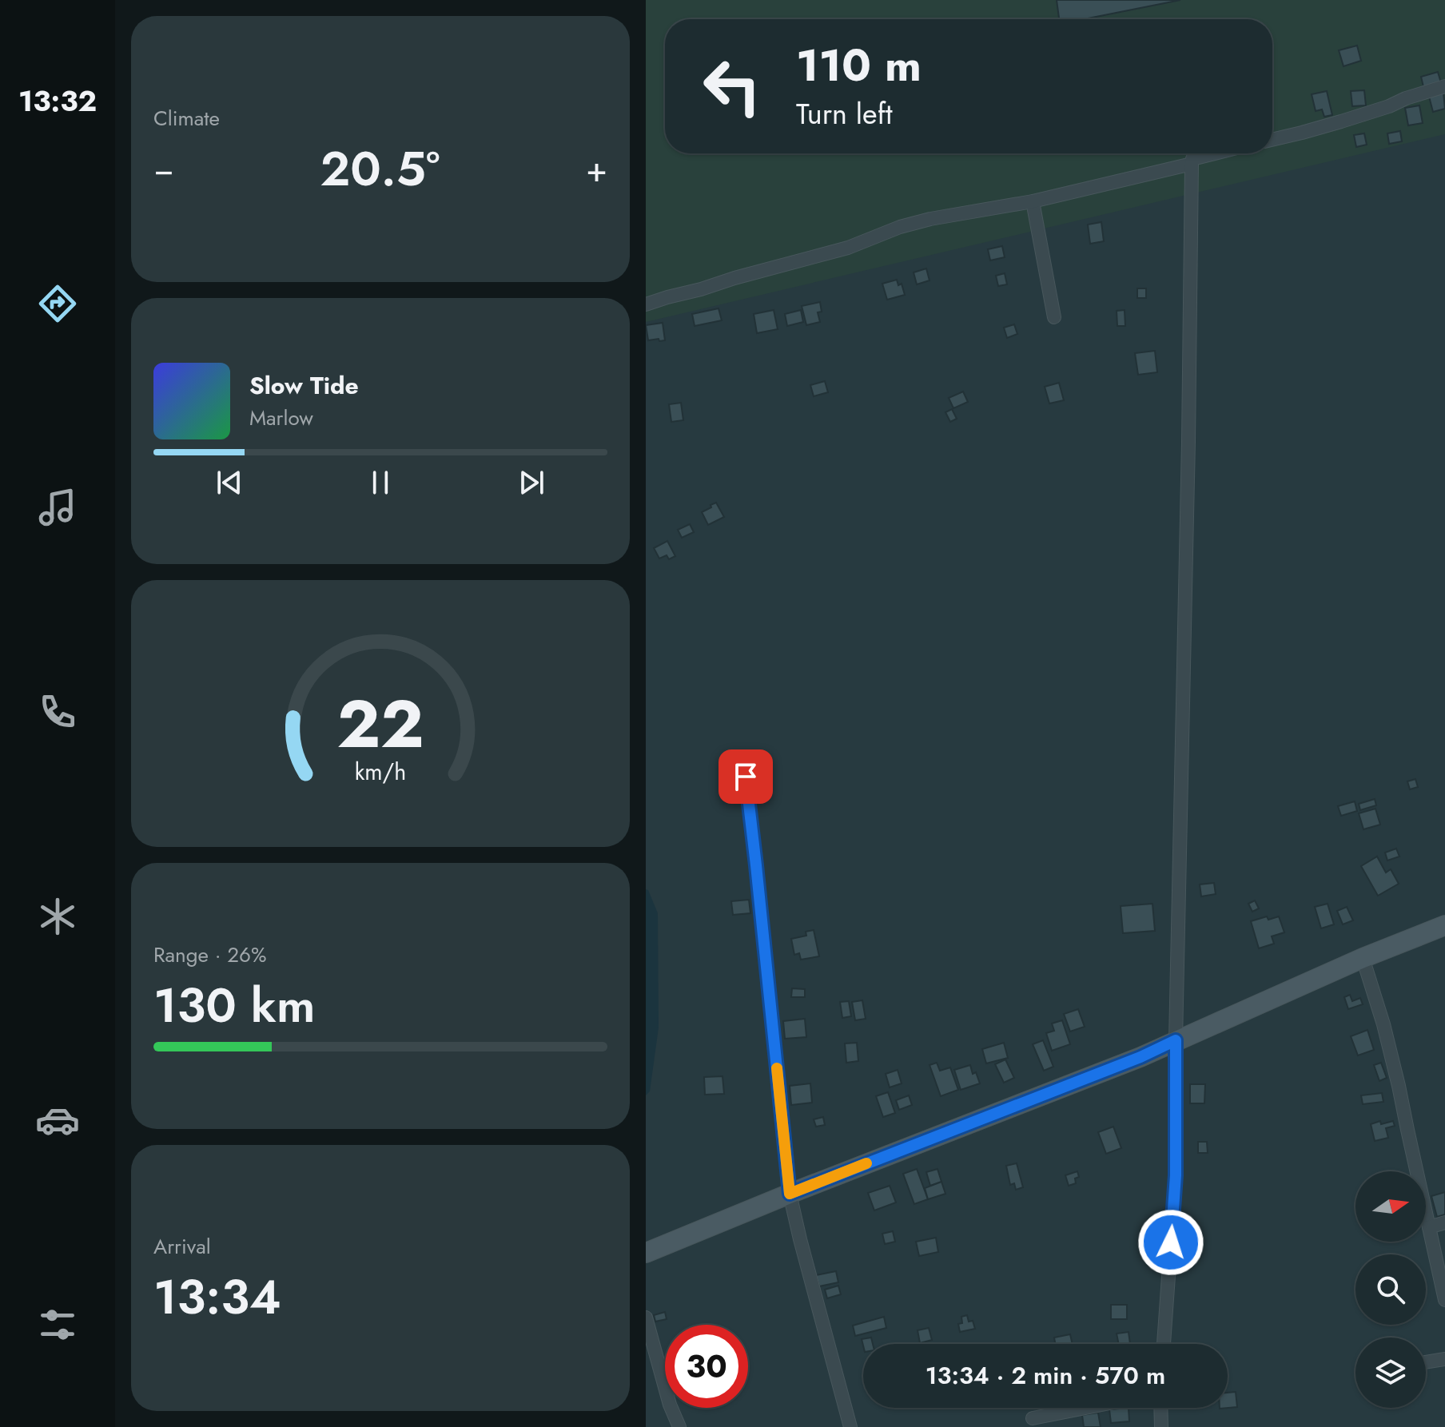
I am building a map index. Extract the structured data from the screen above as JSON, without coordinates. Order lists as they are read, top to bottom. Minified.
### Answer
{"north":"right","page":{"tabs":"13:32","tile":["Climate",["Range · 26%","130 km"],["Arrival","13:34"]],"turn":["110 m","Turn left"],"heat":["−","20.5°","+"],"song":["Slow Tide","Marlow"],"limit":"30","trip":"13:34 · 2 min · 570 m","gauge":["22","km/h"]}}
